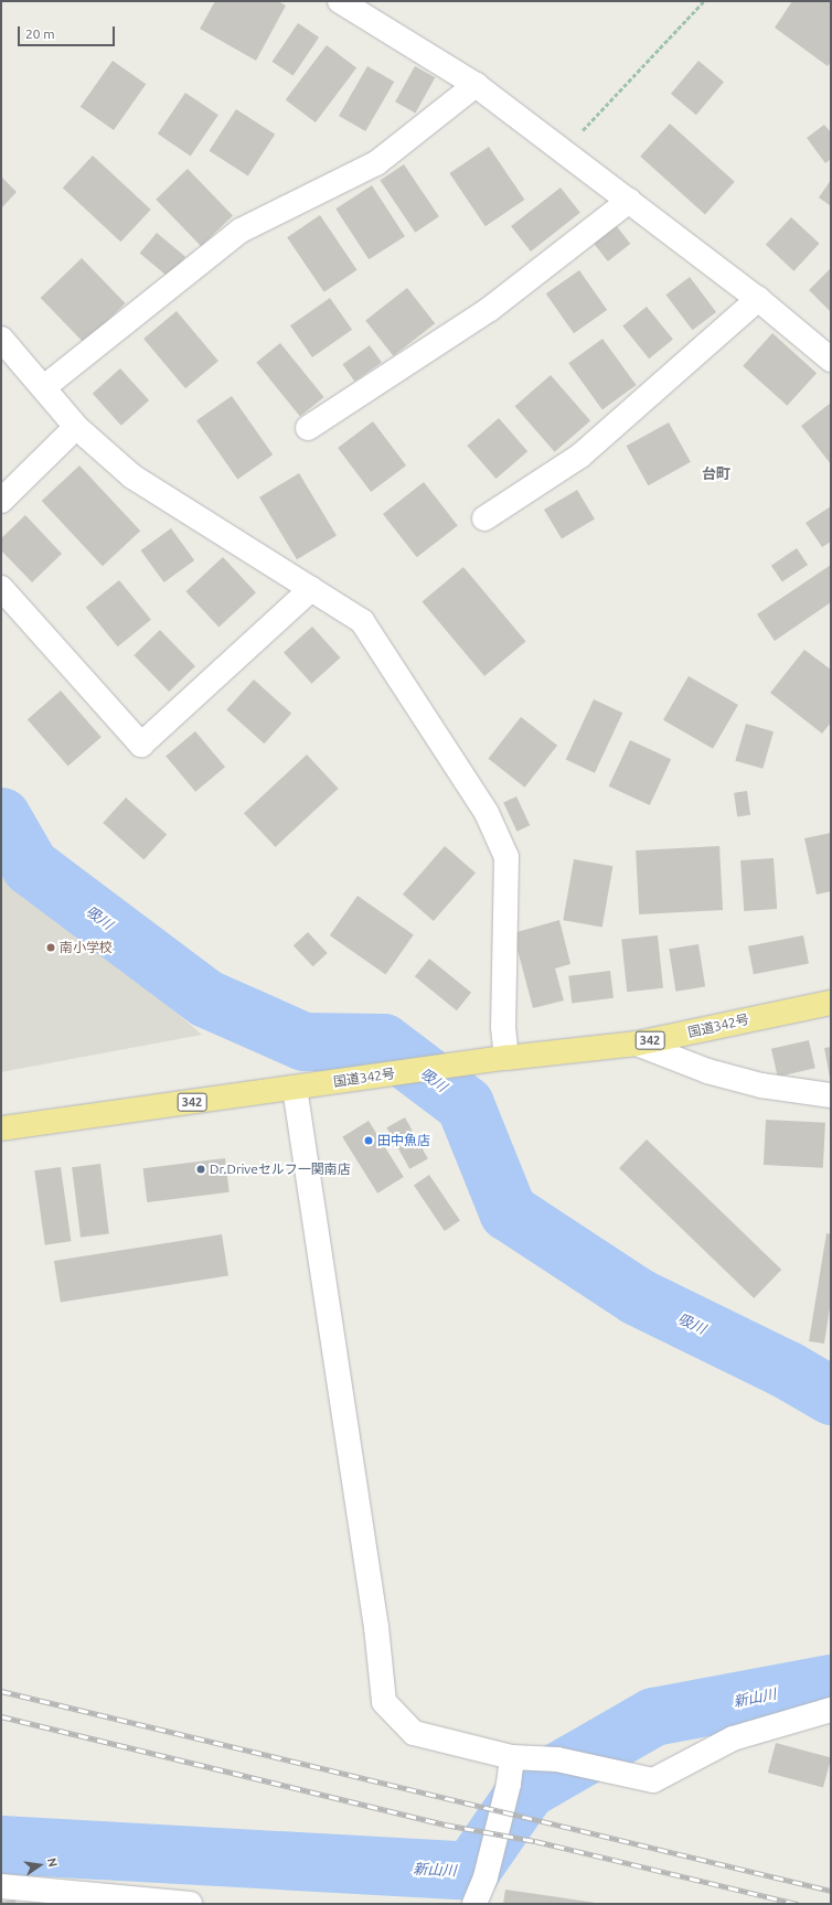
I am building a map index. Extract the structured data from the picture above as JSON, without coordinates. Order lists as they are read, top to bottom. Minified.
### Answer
{"streets":{"highway":["国道342号","342"]},"districts":["台町"],"water":["吸川","新山川"],"places":["南小学校","田中魚店","Dr.Driveセルフ一関南店"],"scale_bar":"20 m","north":"right"}
